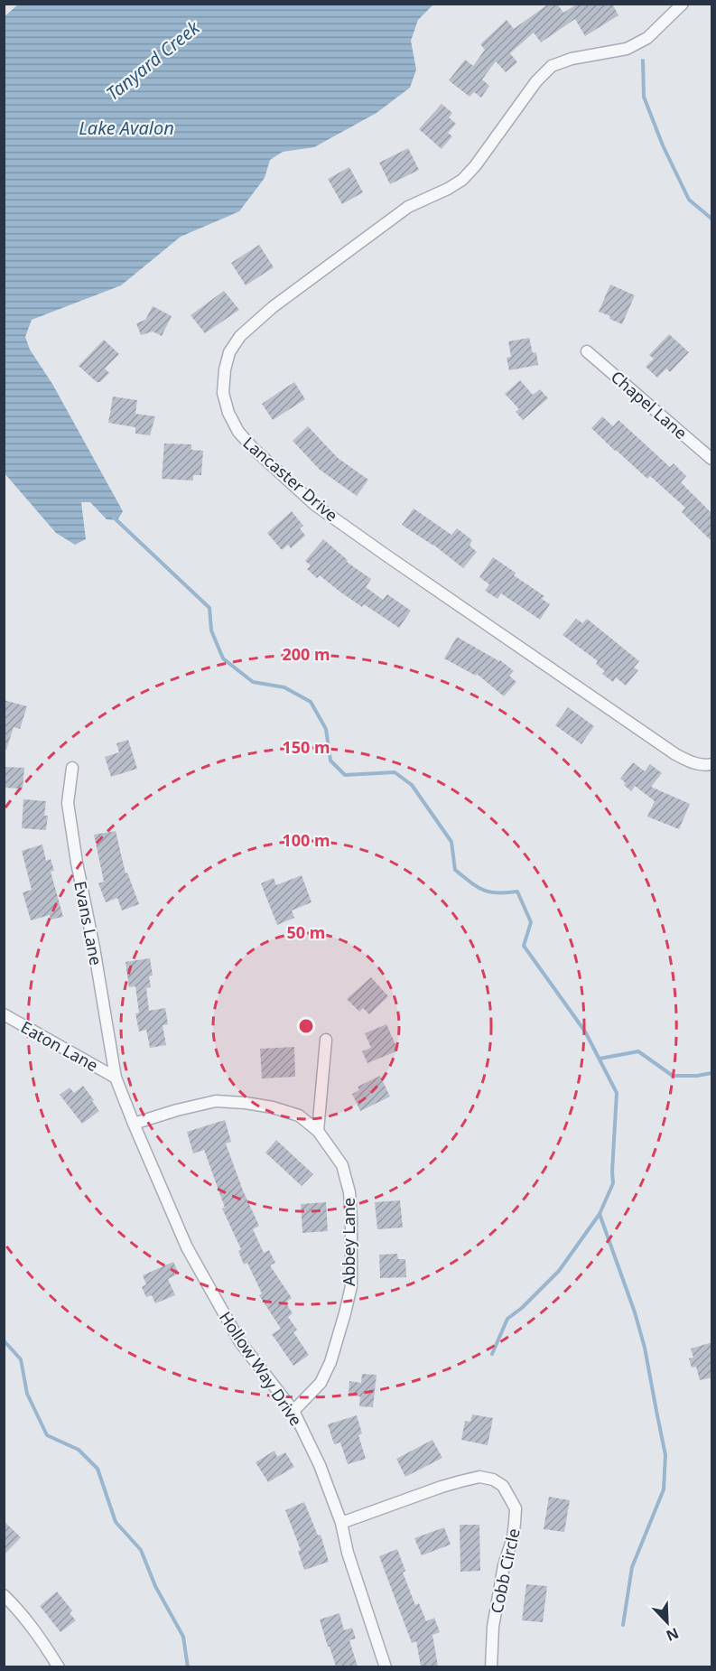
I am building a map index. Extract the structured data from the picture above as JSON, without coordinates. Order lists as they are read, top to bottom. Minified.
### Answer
{"streets":{"street":["Chapel Lane","Lancaster Drive","Evans Lane","Eaton Lane","Abbey Lane","Hollow Way Drive","Cobb Circle"]},"crossings":[["Evans Lane","Eaton Lane"],["Evans Lane","Hollow Way Drive"],["Eaton Lane","Hollow Way Drive"],["Abbey Lane","Hollow Way Drive"],["Hollow Way Drive","Cobb Circle"]],"water":["Tanyard Creek","Lake Avalon"],"north":"bottom right","rings":["200 m","150 m","100 m","50 m"]}
